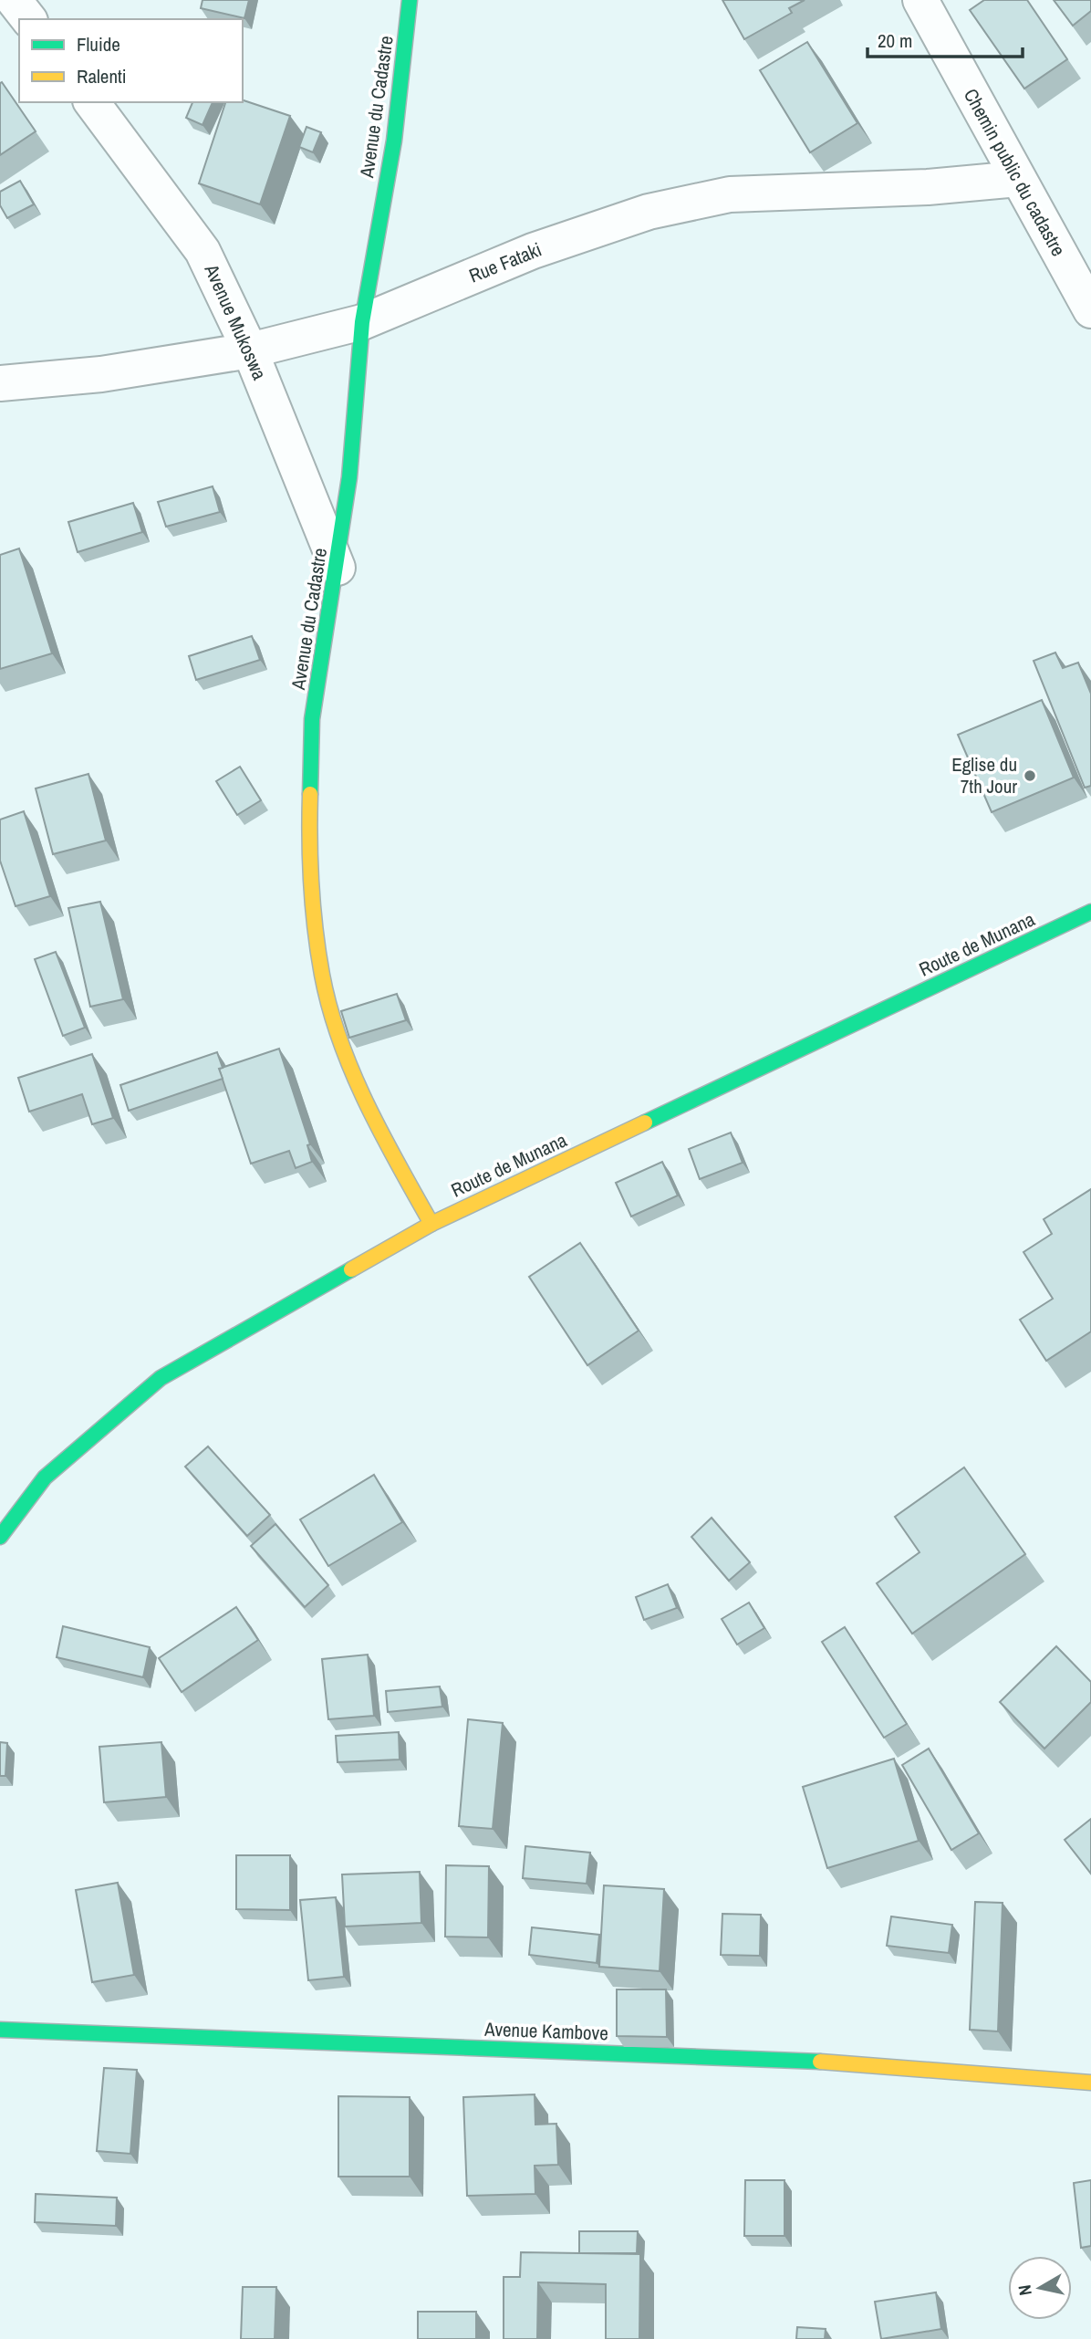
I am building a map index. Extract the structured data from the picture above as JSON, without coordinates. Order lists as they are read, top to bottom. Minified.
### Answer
{"streets":{"street":["Avenue du Cadastre","Chemin public du cadastre","Rue Fataki","Avenue Mukoswa","Route de Munana","Avenue Kambove"]},"crossings":[["Avenue du Cadastre","Rue Fataki"],["Avenue du Cadastre","Avenue Mukoswa"],["Avenue du Cadastre","Route de Munana"],["Chemin public du cadastre","Rue Fataki"],["Rue Fataki","Avenue Mukoswa"]],"places":["Eglise du 7th Jour"],"legend":["Fluide","Ralenti"],"scale_bar":"20 m","north":"left"}
